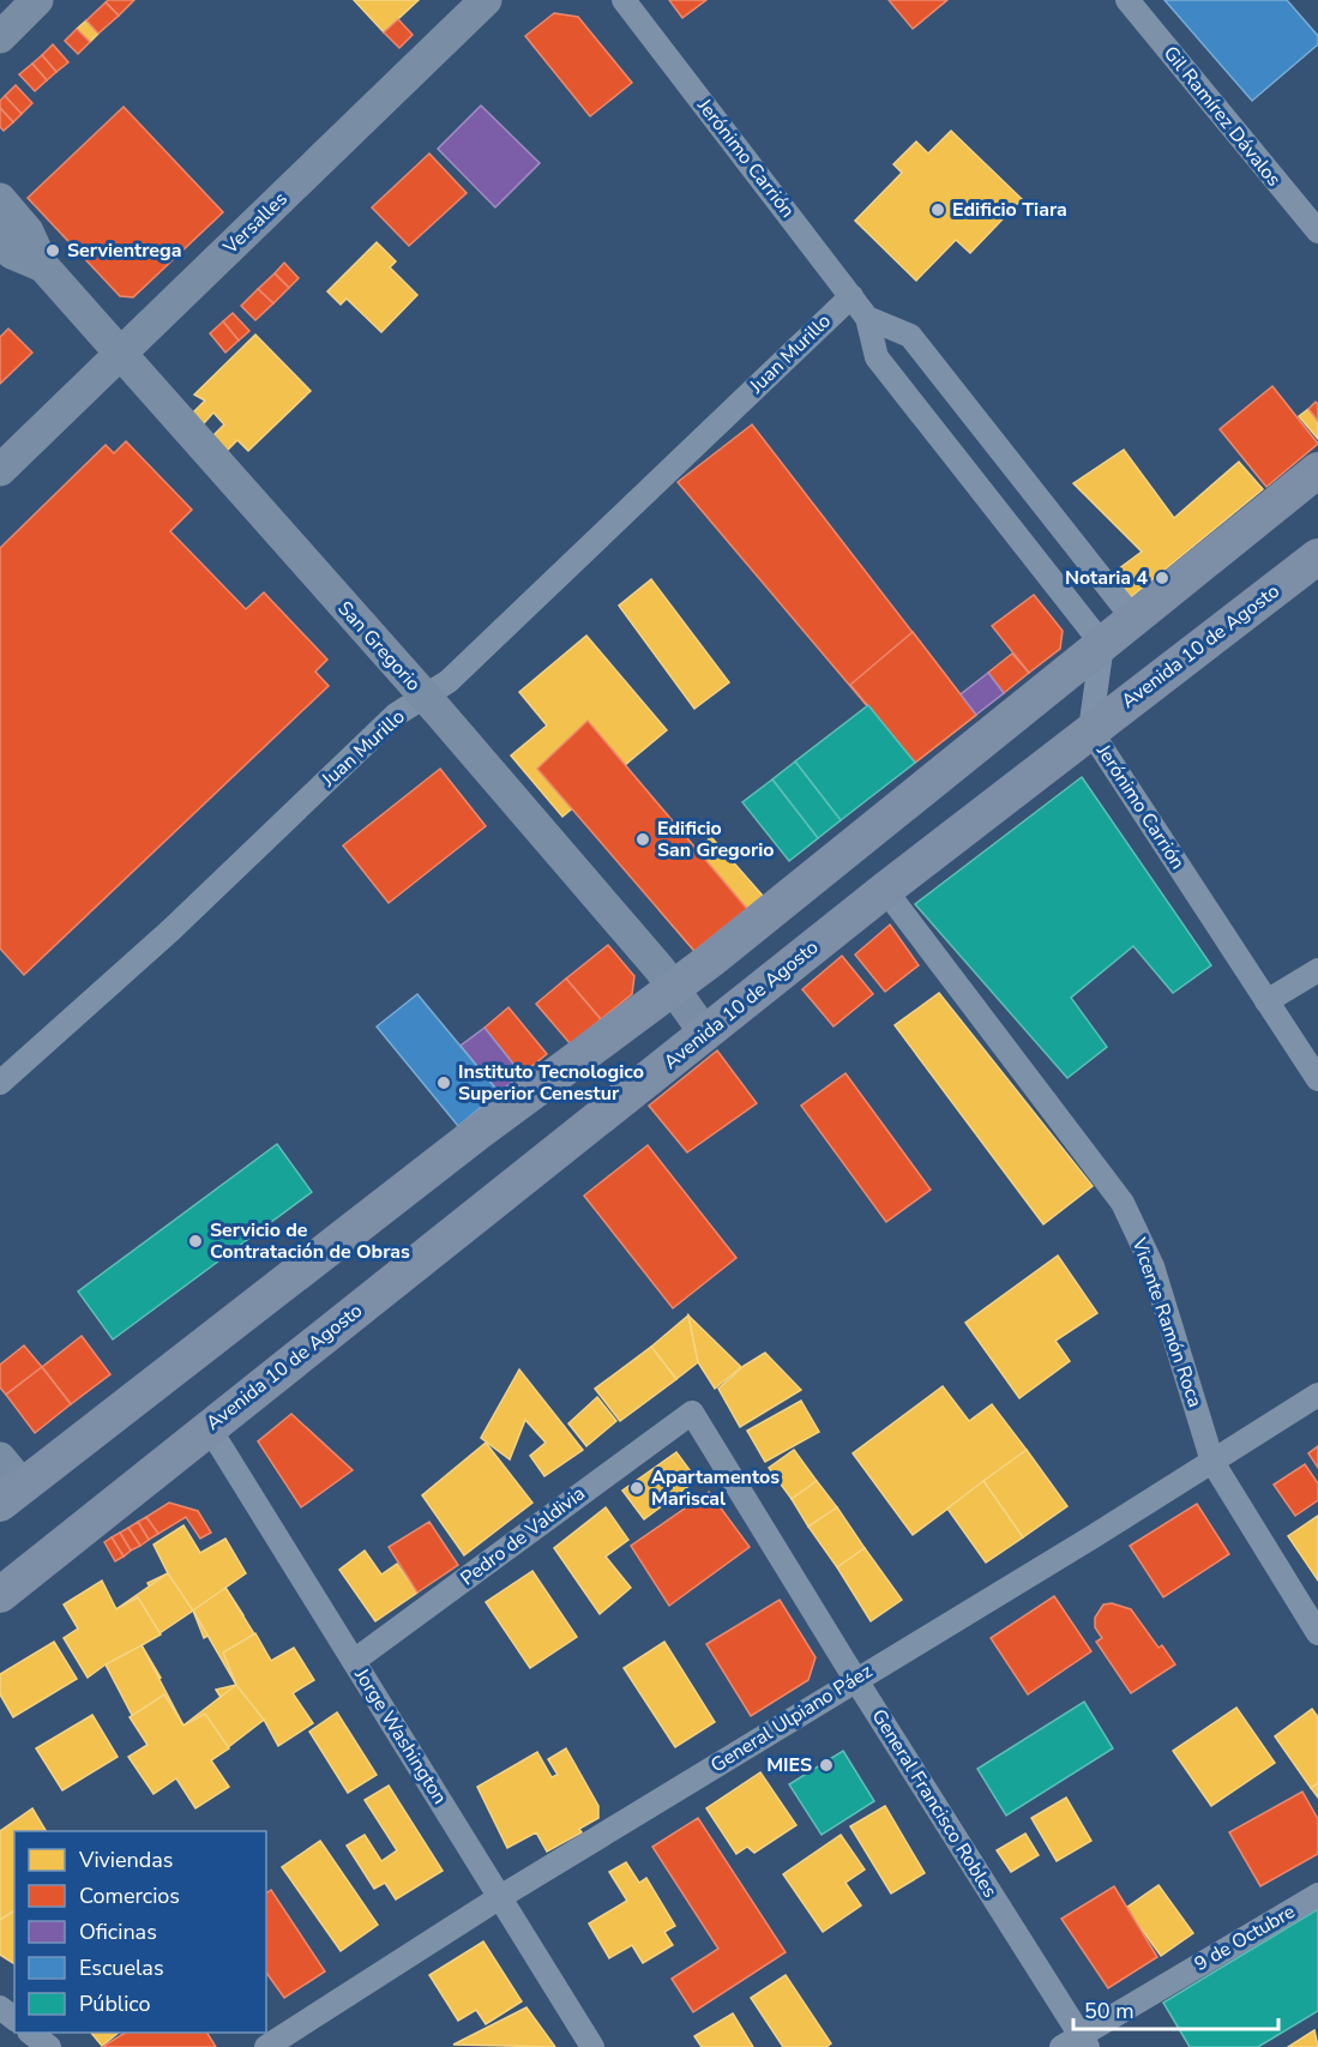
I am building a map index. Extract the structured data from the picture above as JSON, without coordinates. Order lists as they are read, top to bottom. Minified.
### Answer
{"streets":{"main road":["Avenida 10 de Agosto"],"street":["Gil Ramírez Dávalos","Jerónimo Carrión","Versalles","Juan Murillo","San Gregorio","Vicente Ramón Roca","Pedro de Valdivia","General Ulpiano Páez","Jorge Washington","General Francisco Robles","9 de Octubre"]},"crossings":[["Jerónimo Carrión","Juan Murillo"],["Jerónimo Carrión","Avenida 10 de Agosto"],["Versalles","San Gregorio"],["Juan Murillo","San Gregorio"],["San Gregorio","Avenida 10 de Agosto"],["Avenida 10 de Agosto","Vicente Ramón Roca"],["Avenida 10 de Agosto","Jorge Washington"],["Vicente Ramón Roca","General Ulpiano Páez"],["Pedro de Valdivia","Jorge Washington"],["Pedro de Valdivia","General Francisco Robles"],["General Ulpiano Páez","Jorge Washington"],["General Ulpiano Páez","General Francisco Robles"],["General Francisco Robles","9 de Octubre"]],"places":["Edificio Tiara","Servientrega","Notaria 4","Edificio San Gregorio","Instituto Tecnologico Superior Cenestur","Servicio de Contratación de Obras","Apartamentos Mariscal","MIES"],"legend":["Viviendas","Comercios","Oficinas","Escuelas","Público"],"scale_bar":"50 m"}
